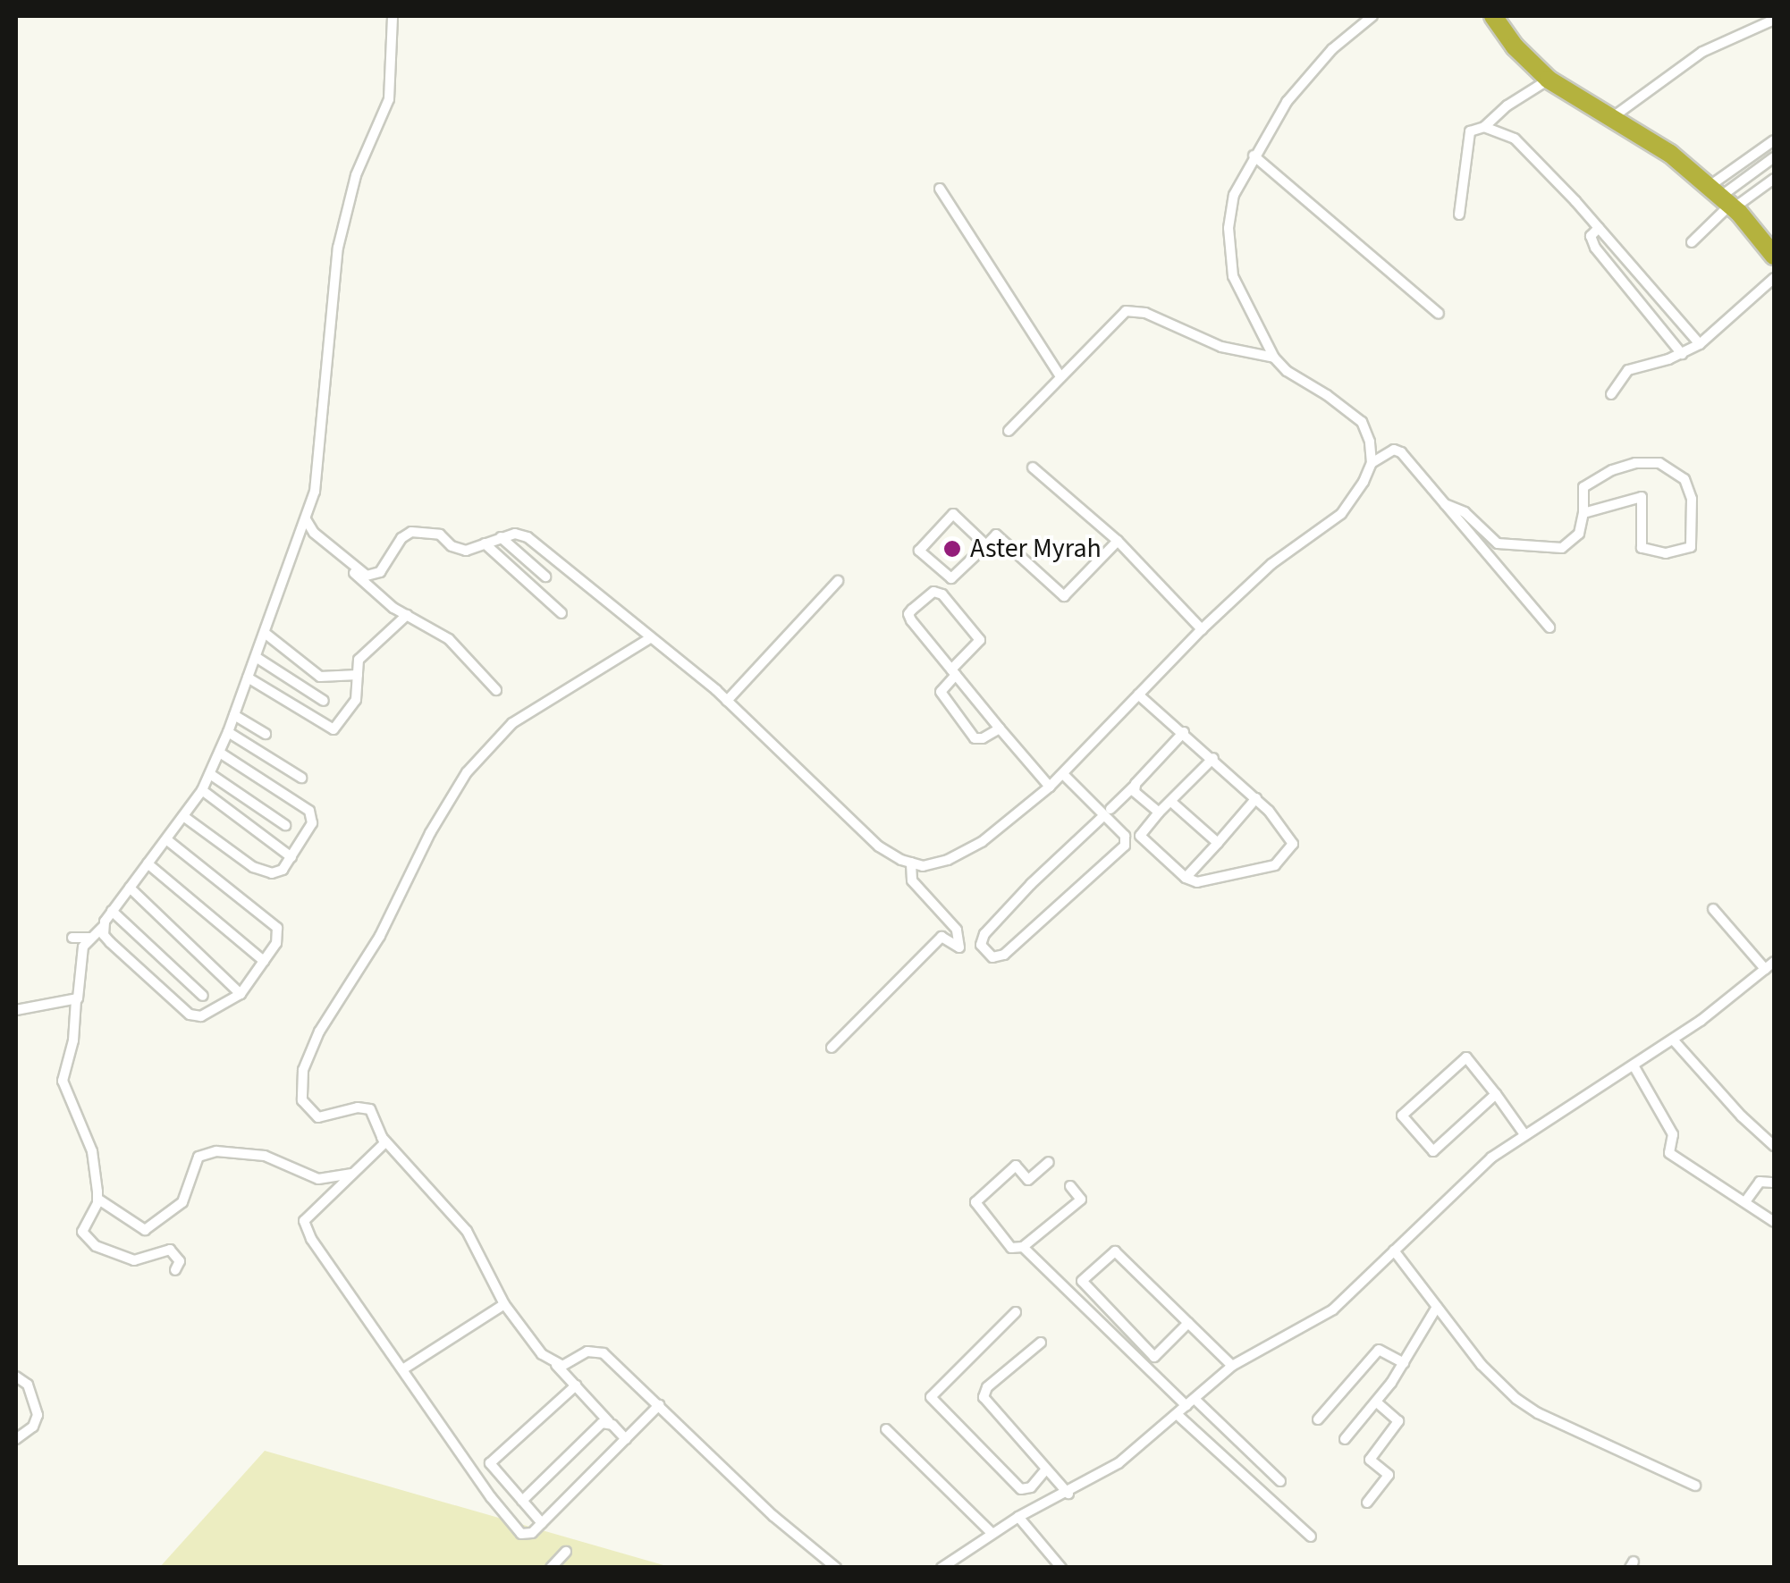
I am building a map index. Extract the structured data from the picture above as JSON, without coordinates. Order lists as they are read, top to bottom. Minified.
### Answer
{"places":["Aster Myrah"]}
